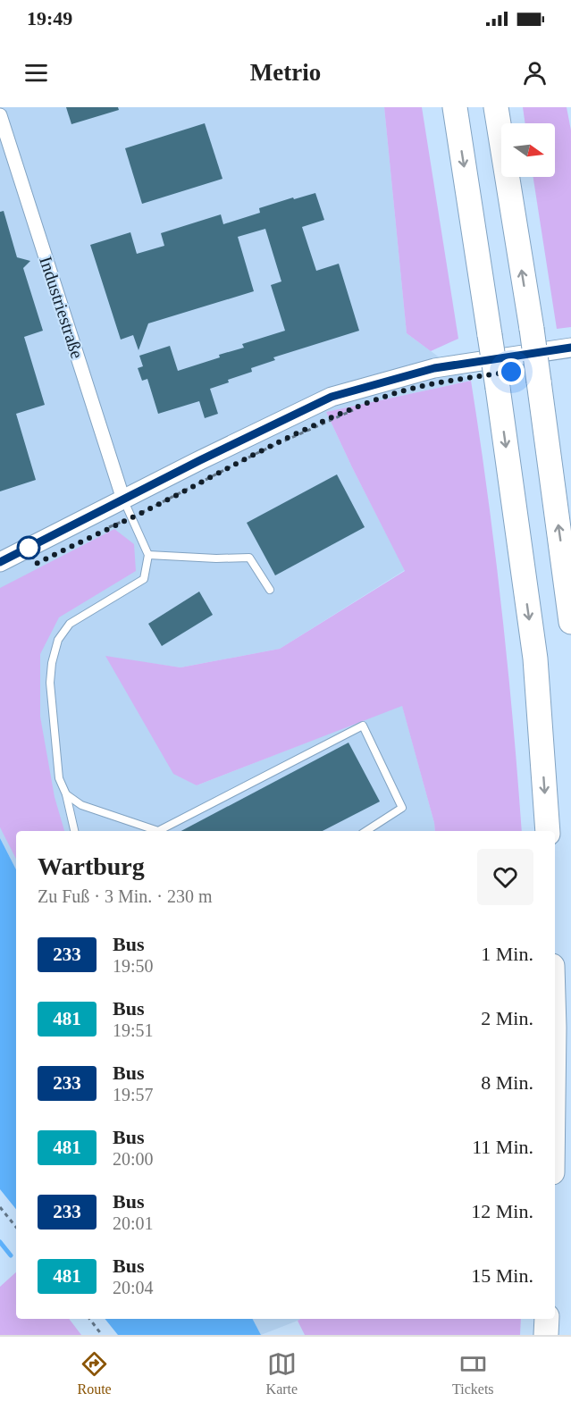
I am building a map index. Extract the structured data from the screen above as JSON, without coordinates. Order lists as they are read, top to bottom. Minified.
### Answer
{"streets":{"street":["Industriestraße"]},"lines":["bus line 233"],"north":"right","page":{"status":"19:49","header":"Metrio","heading":["Wartburg","Zu Fuß · 3 Min. · 230 m"],"list":[{"mark":"233","name":"Bus","note":"19:50","value":"1 Min."},{"mark":"481","name":"Bus","note":"19:51","value":"2 Min."},{"mark":"233","name":"Bus","note":"19:57","value":"8 Min."},{"mark":"481","name":"Bus","note":"20:00","value":"11 Min."},{"mark":"233","name":"Bus","note":"20:01","value":"12 Min."},{"mark":"481","name":"Bus","note":"20:04","value":"15 Min."}],"tabs":["Route","Karte","Tickets"]}}
